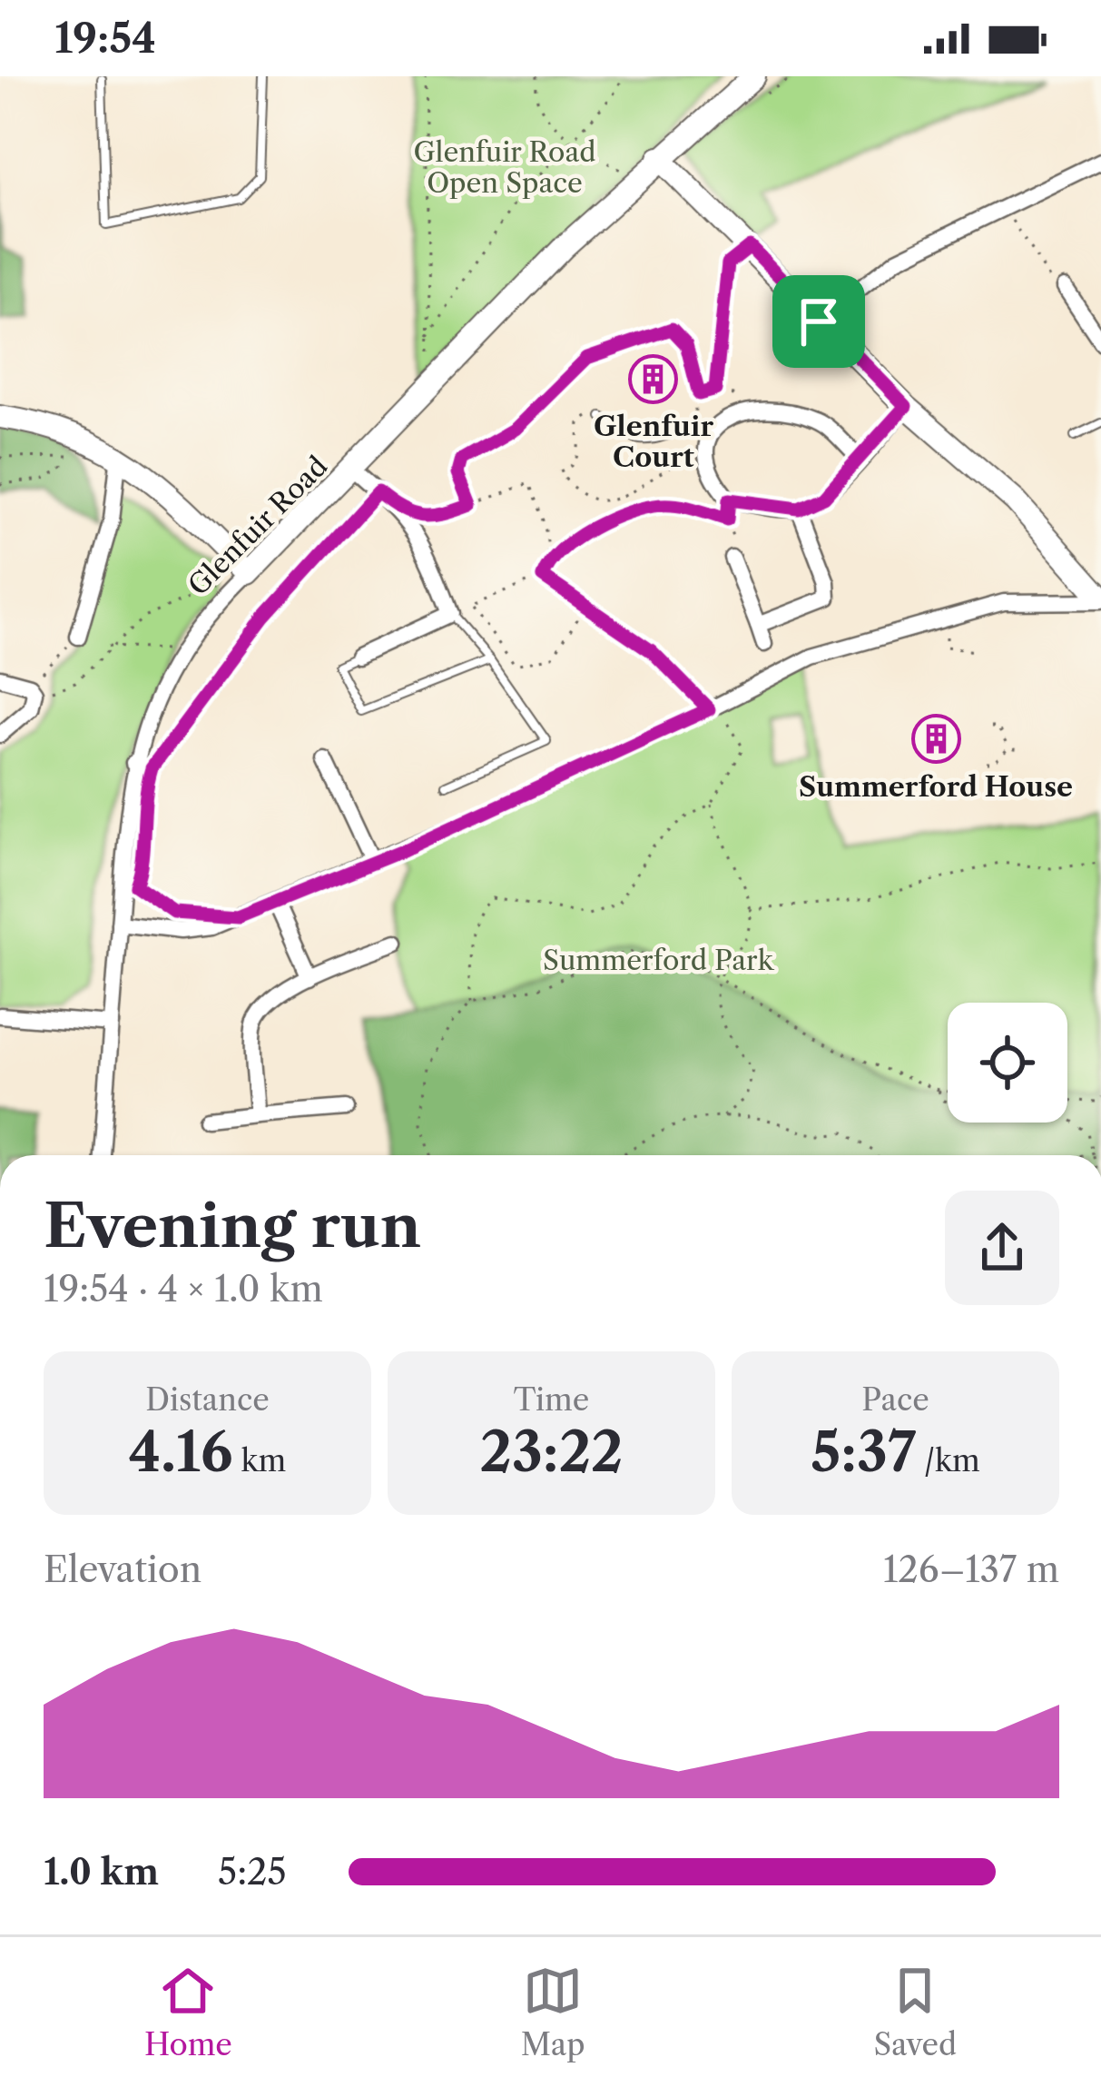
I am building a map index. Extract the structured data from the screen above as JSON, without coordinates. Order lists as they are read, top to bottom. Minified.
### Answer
{"streets":{"main road":["Glenfuir Road"]},"parks":["Glenfuir Road Open Space","Summerford Park"],"places":{"building":["Glenfuir Court","Summerford House"]},"page":{"status":"19:54","heading":["Evening run","19:54 · 4 × 1.0 km"],"stats":[["Distance","4.16 km"],["Time","23:22"],["Pace","5:37 /km"]],"chart":["Elevation","126–137 m"],"list":[{"name":"1.0 km","note":"5:25"}],"tabs":["Home","Map","Saved"]}}
